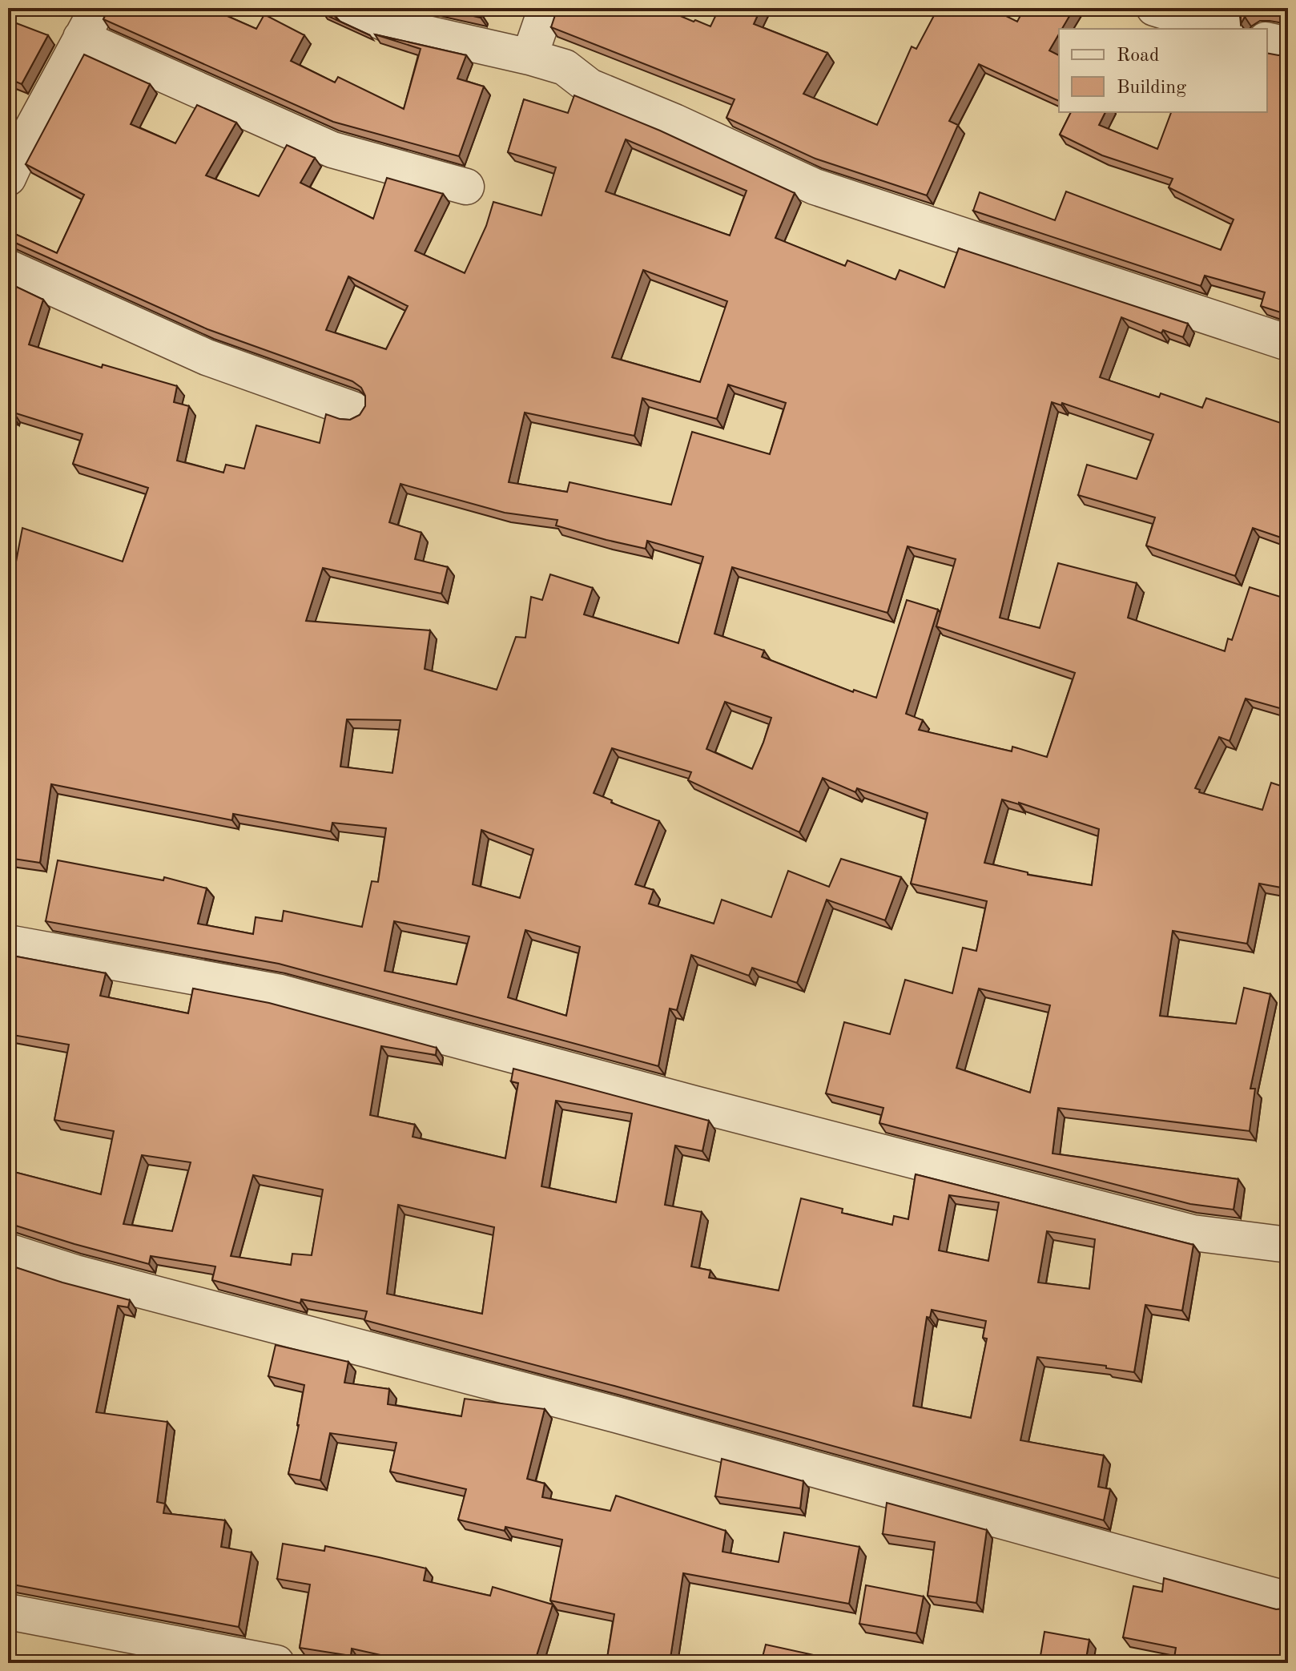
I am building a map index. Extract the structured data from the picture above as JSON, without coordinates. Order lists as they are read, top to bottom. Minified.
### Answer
{"legend":["Road","Building"]}
